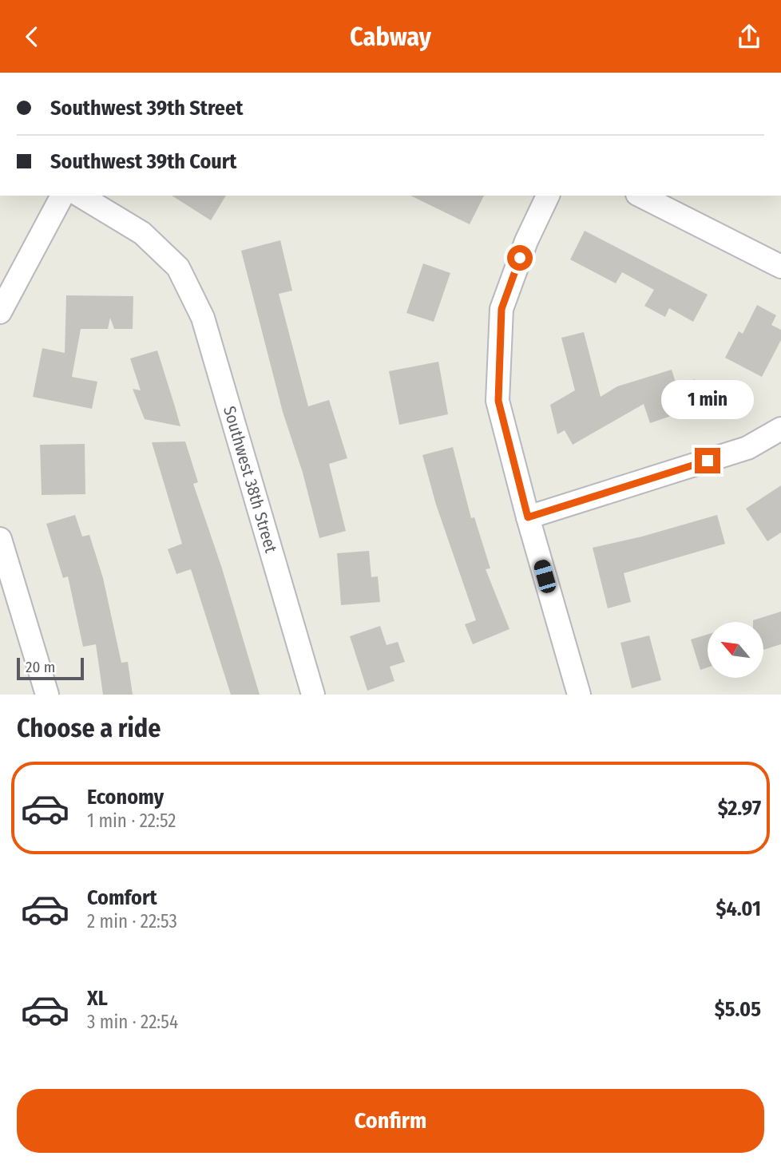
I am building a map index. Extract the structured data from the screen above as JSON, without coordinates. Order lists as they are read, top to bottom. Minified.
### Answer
{"streets":{"street":["Southwest 38th Street"]},"scale_bar":"20 m","north":"top left","page":{"header":"Cabway","banner":["Southwest 39th Street","Southwest 39th Court"],"bubble":"1 min","scale":"20 m","heading":"Choose a ride","list":[{"name":"Economy","note":"1 min · 22:52","value":"$2.97"},{"name":"Comfort","note":"2 min · 22:53","value":"$4.01"},{"name":"XL","note":"3 min · 22:54","value":"$5.05"}],"buttons":"Confirm"}}
